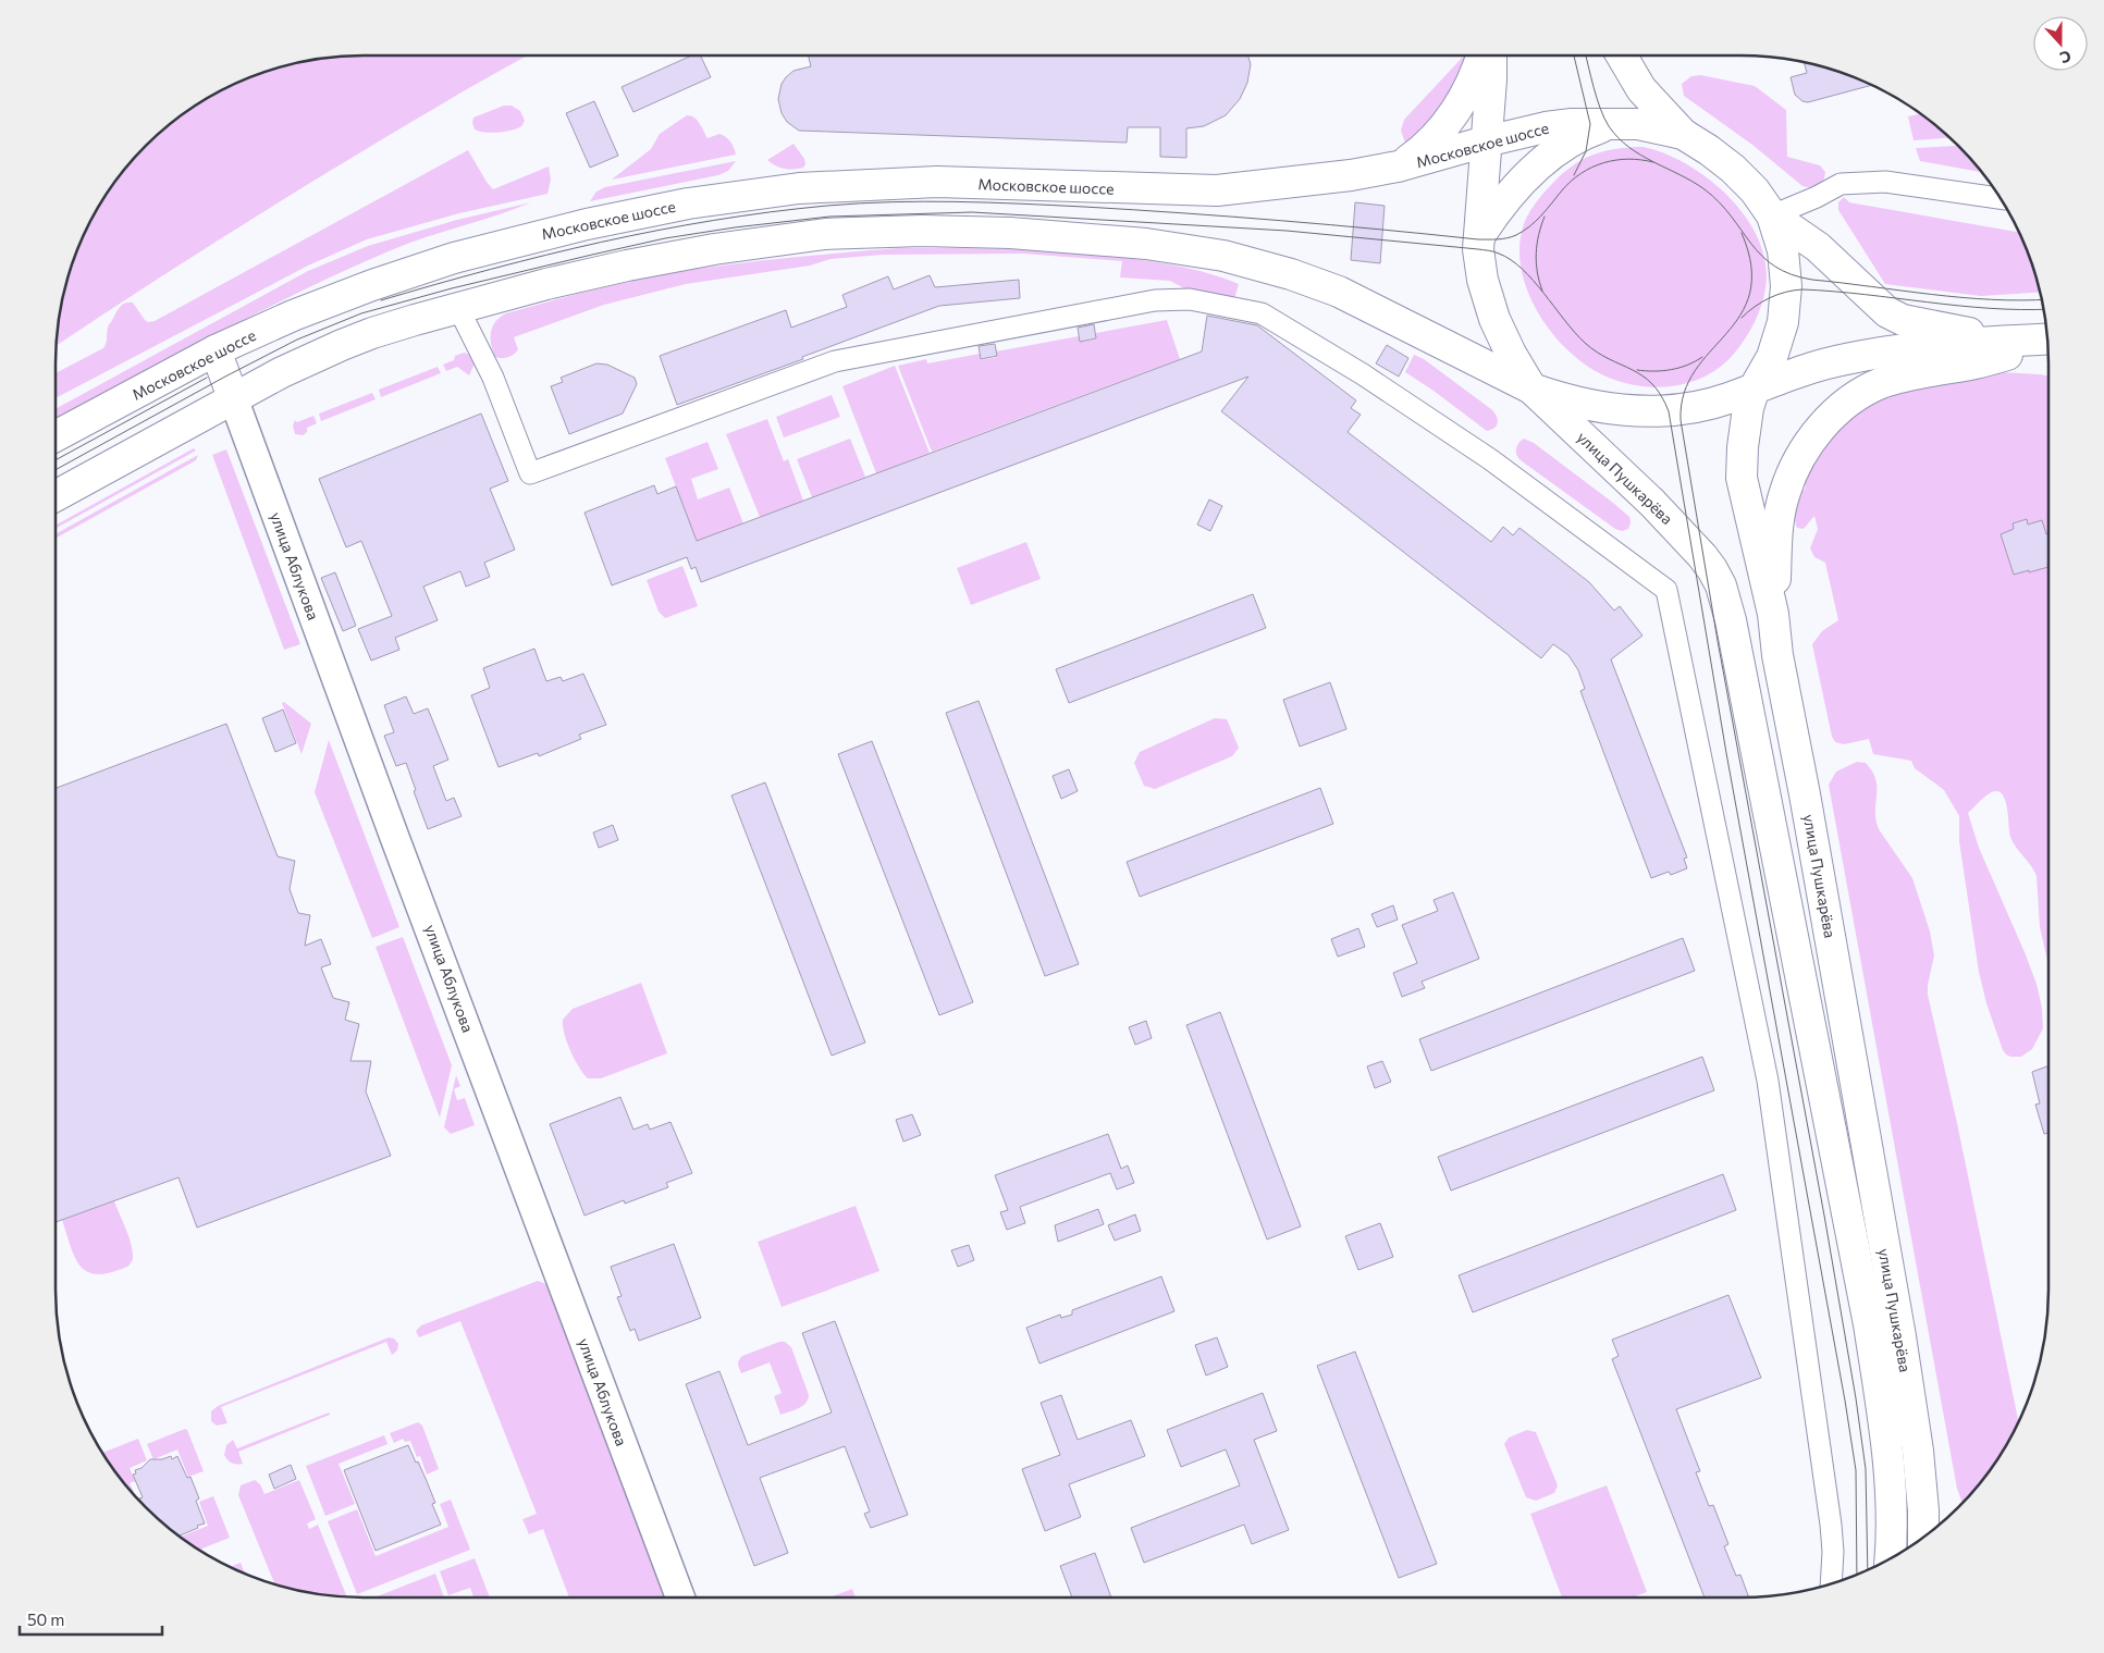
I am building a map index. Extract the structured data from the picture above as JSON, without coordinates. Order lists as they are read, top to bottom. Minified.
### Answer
{"streets":{"main road":["Московское шоссе","улица Пушкарёва","улица Аблукова"]},"crossings":[["Московское шоссе","улица Пушкарёва"],["Московское шоссе","улица Аблукова"]],"scale_bar":"50 m","north":"bottom"}
